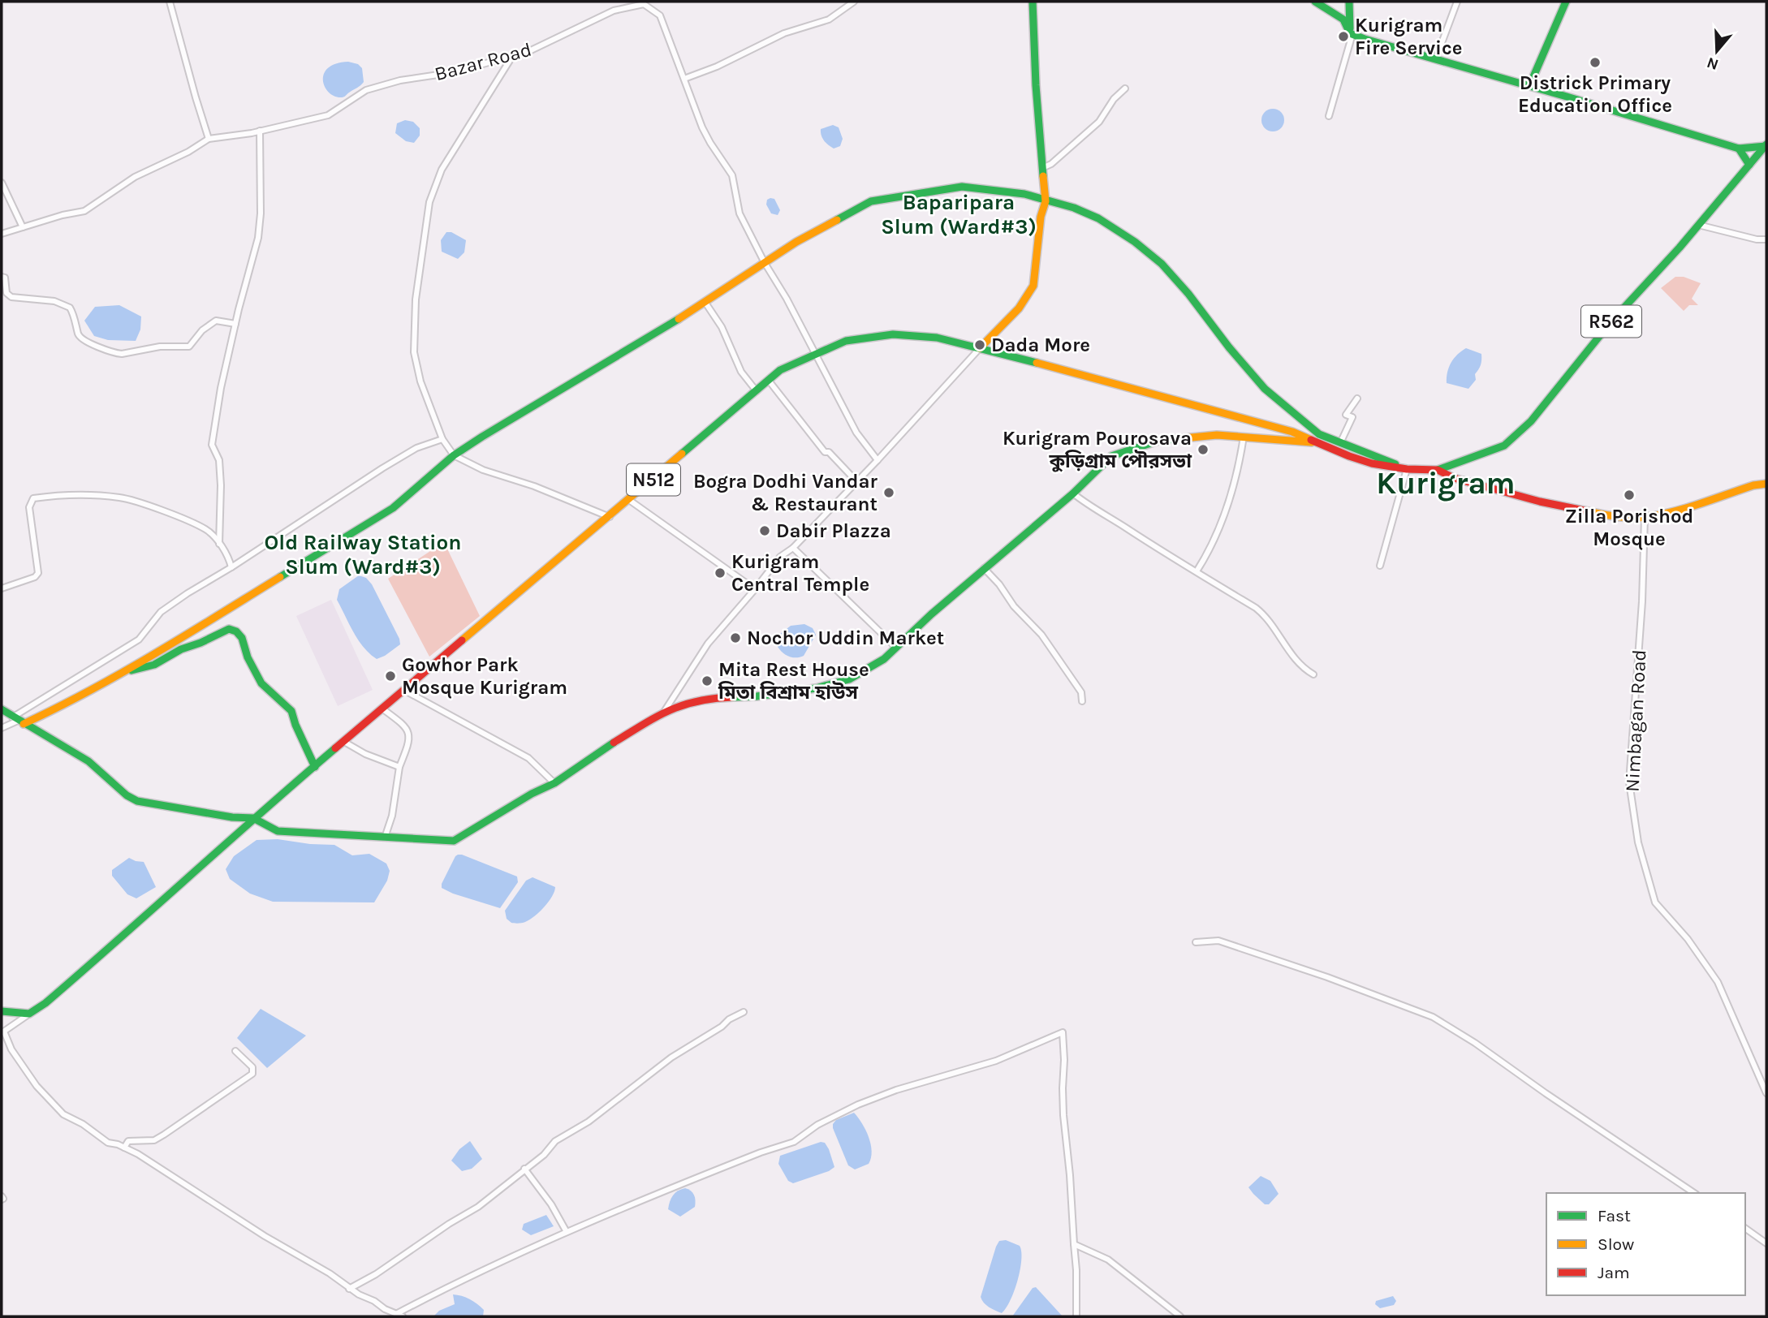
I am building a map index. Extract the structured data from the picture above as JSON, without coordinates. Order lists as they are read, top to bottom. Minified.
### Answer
{"streets":{"main road":["R562","N512"],"street":["Bazar Road","Nimbagan Road"]},"crossings":[["Bazar Road","N512"],["R562","N512"]],"districts":["Baparipara Slum (Ward#3)","Kurigram","Old Railway Station Slum (Ward#3)"],"places":["Kurigram Fire Service","Districk Primary Education Office","Dada More","Kurigram Pourosava কুড়িগ্রাম পৌরসভা","Bogra Dodhi Vandar & Restaurant","Zilla Porishod Mosque","Dabir Plazza","Kurigram Central Temple","Nochor Uddin Market","Gowhor Park Mosque Kurigram","Mita Rest House মিতা বিশ্রাম হাউস"],"legend":["Fast","Slow","Jam"],"north":"bottom"}
